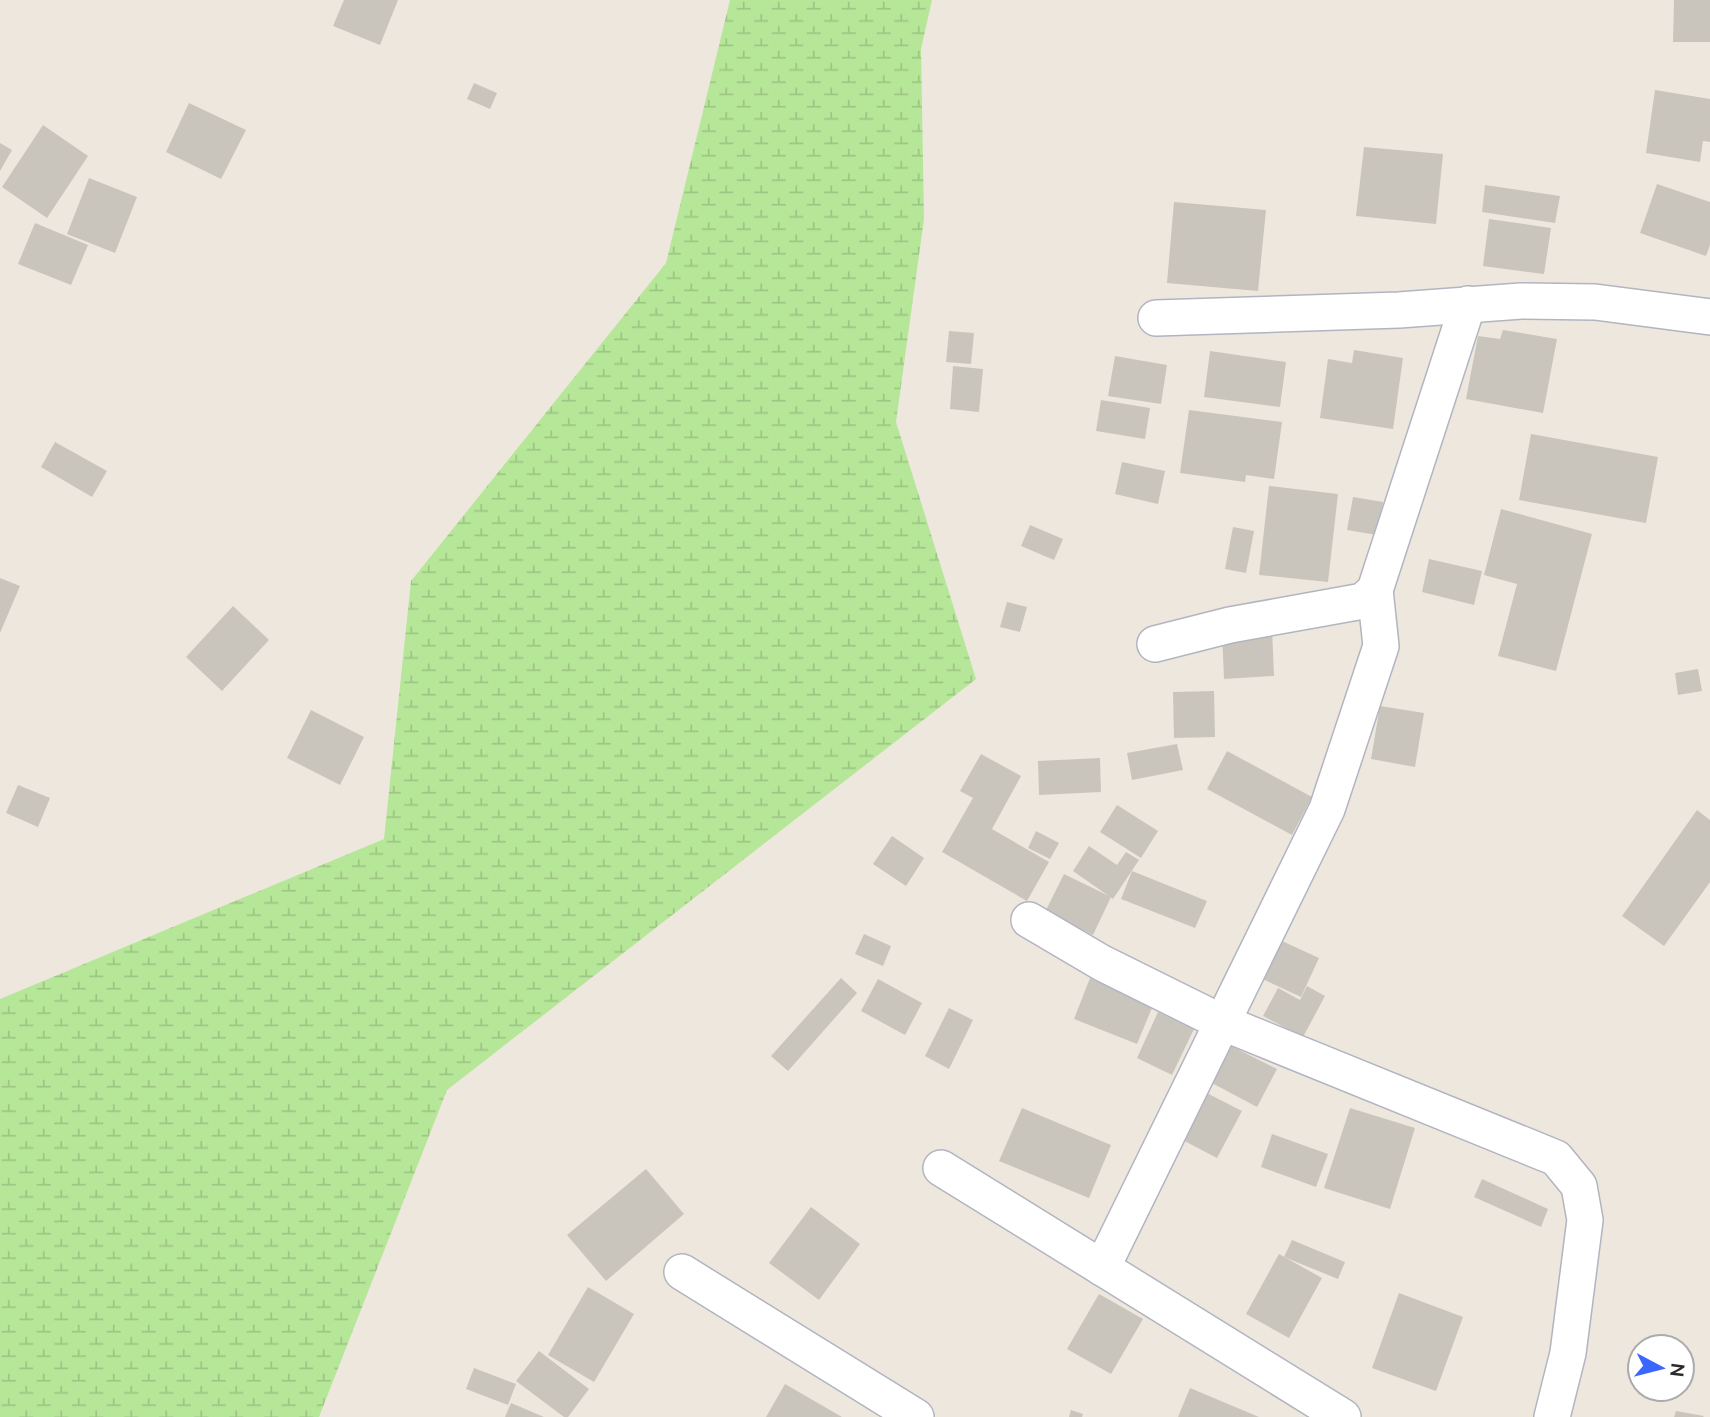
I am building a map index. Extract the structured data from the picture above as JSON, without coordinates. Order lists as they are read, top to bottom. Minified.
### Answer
{"north":"right"}
